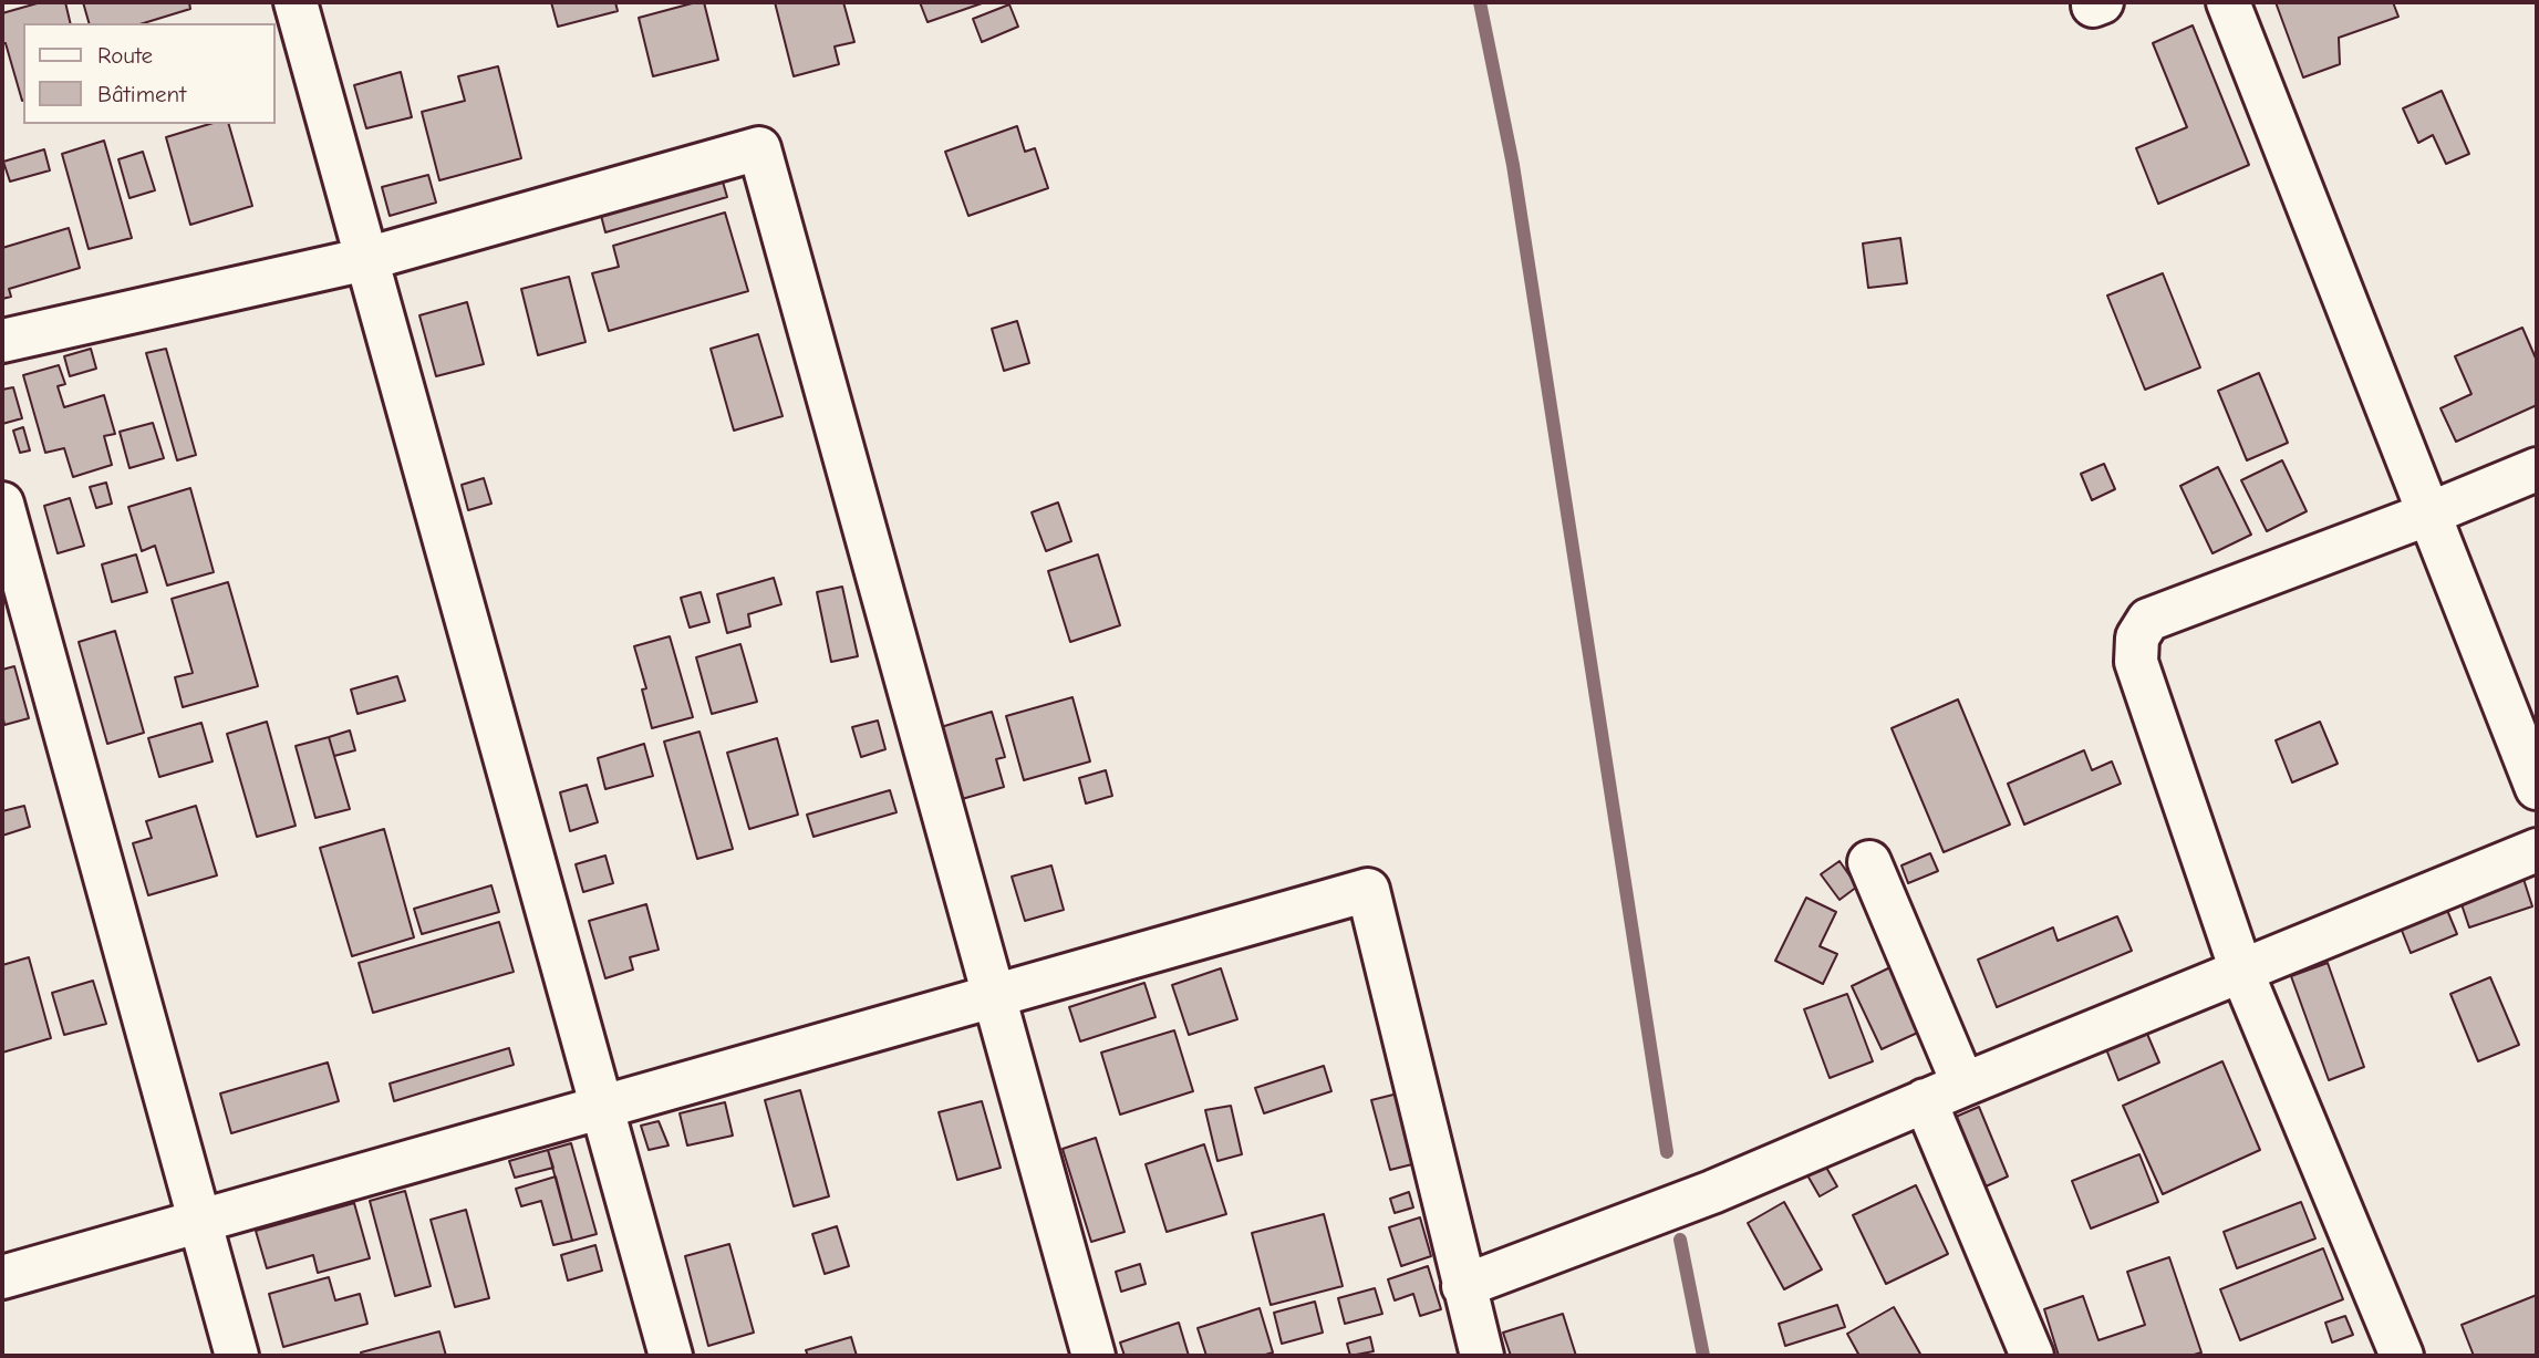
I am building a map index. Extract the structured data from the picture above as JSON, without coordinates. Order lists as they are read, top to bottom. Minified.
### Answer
{"legend":["Route","Bâtiment"]}
